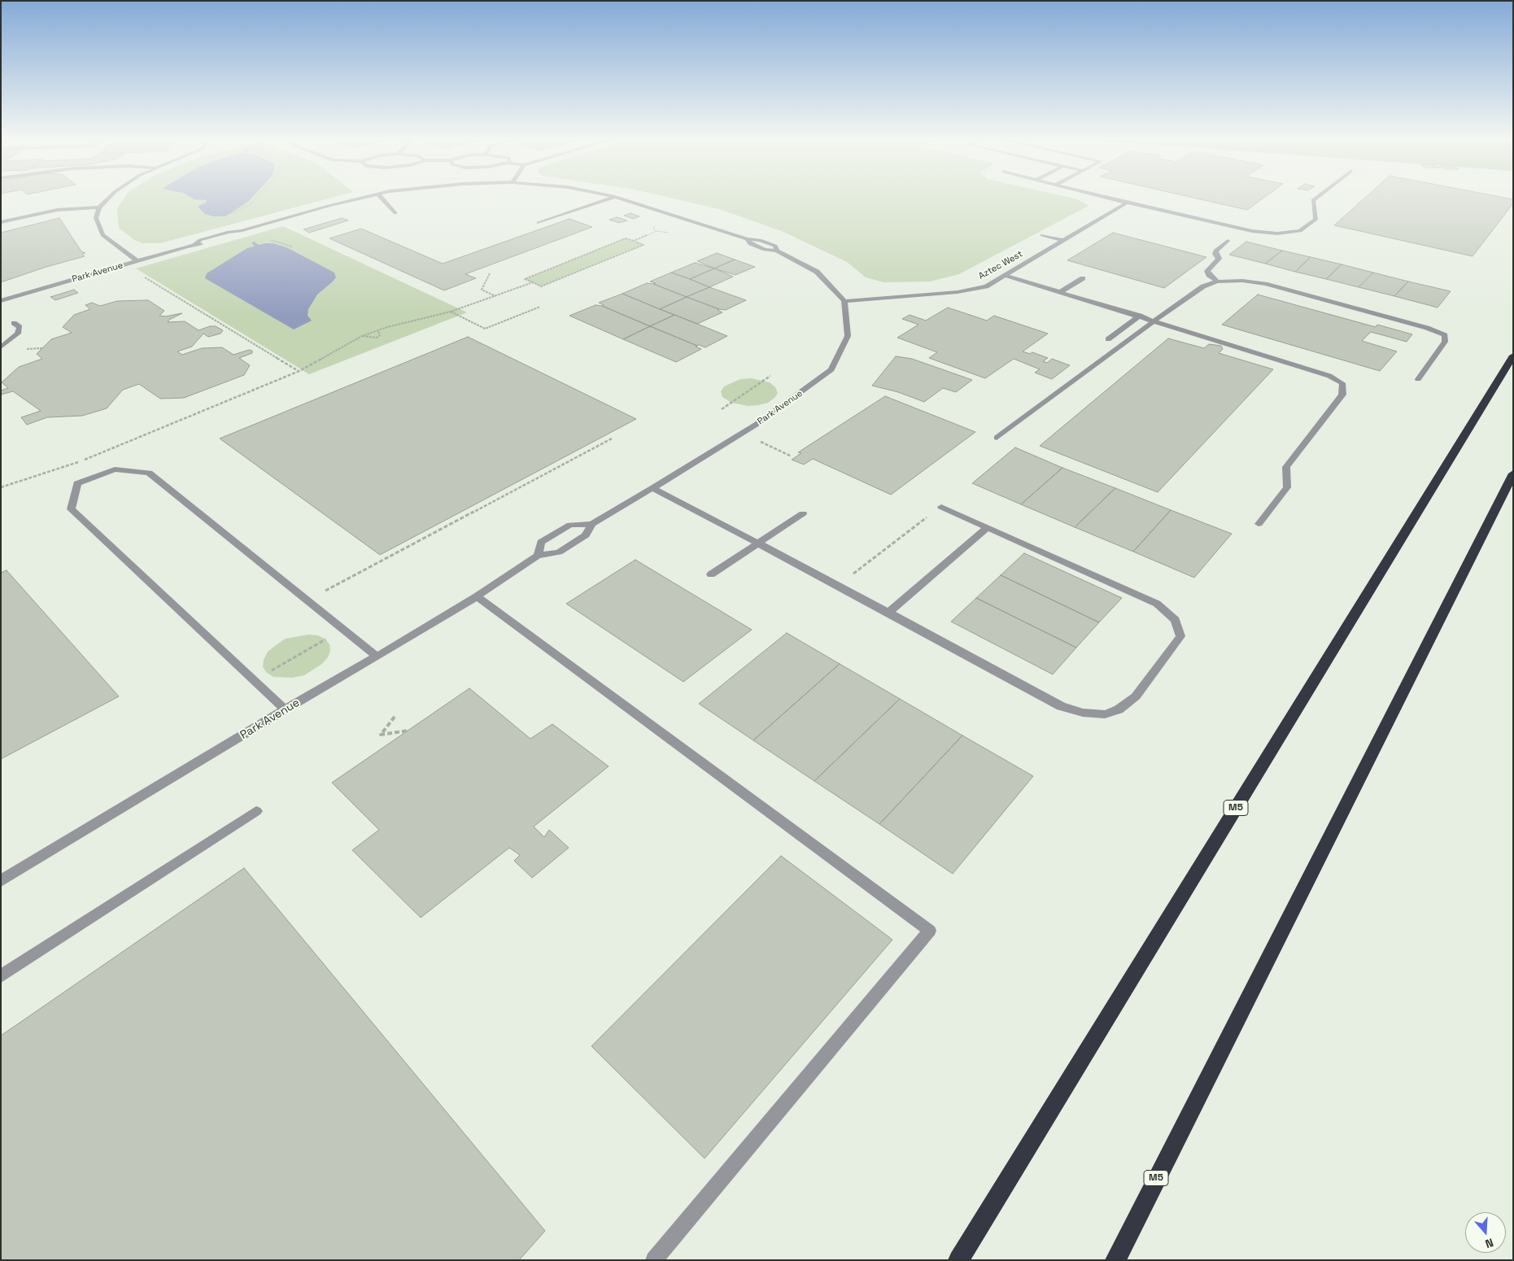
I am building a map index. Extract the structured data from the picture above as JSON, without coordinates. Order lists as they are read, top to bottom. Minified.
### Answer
{"streets":{"highway":["M5"],"street":["Aztec West","Park Avenue"]},"crossings":[["Aztec West","Park Avenue"]],"north":"bottom"}
